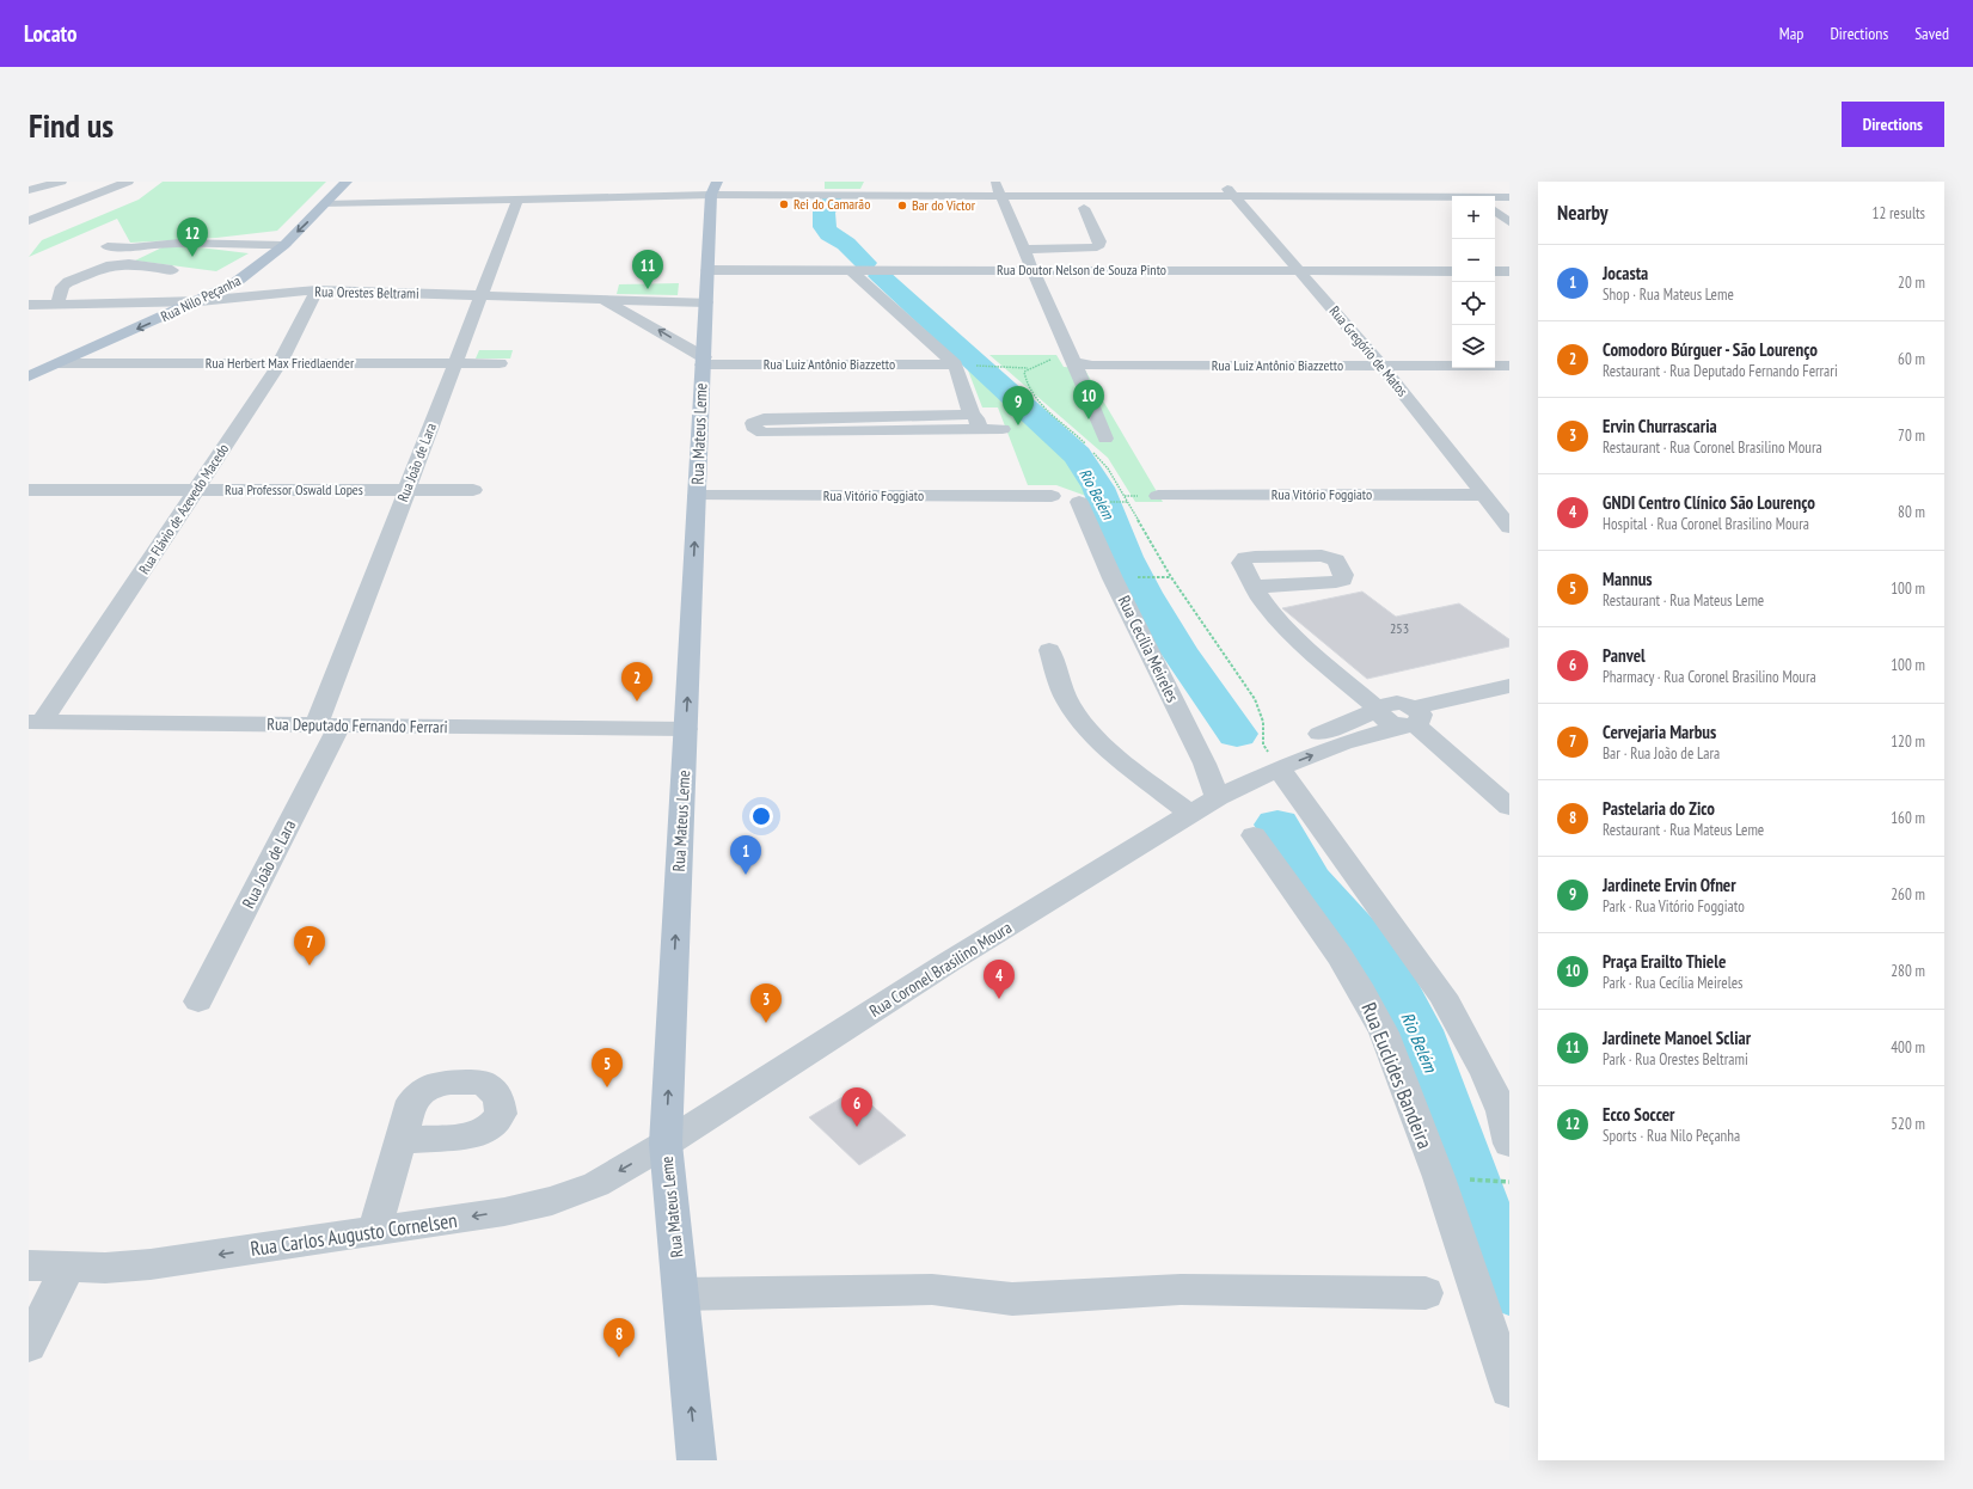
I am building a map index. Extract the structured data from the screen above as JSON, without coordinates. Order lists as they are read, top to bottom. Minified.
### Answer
{"streets":{"main road":["Rua Nilo Peçanha","Rua Mateus Leme"],"street":["Rua Doutor Nelson de Souza Pinto","Rua Orestes Beltrami","Rua Gregório de Matos","Rua Herbert Max Friedlaender","Rua Luiz Antônio Biazzetto","Rua João de Lara","Rua Professor Oswald Lopes","Rua Vitório Foggiato","Rua Flávio de Azevedo Macedo","Rua Cecília Meireles","Rua Deputado Fernando Ferrari","Rua Coronel Brasilino Moura","Rua Euclides Bandeira","Rua Carlos Augusto Cornelsen"]},"crossings":[["Rua Doutor Nelson de Souza Pinto","Rua Gregório de Matos"],["Rua Doutor Nelson de Souza Pinto","Rua Mateus Leme"],["Rua Orestes Beltrami","Rua Nilo Peçanha"],["Rua Orestes Beltrami","Rua Mateus Leme"],["Rua Orestes Beltrami","Rua João de Lara"],["Rua Orestes Beltrami","Rua Flávio de Azevedo Macedo"],["Rua Nilo Peçanha","Rua Herbert Max Friedlaender"],["Rua Gregório de Matos","Rua Luiz Antônio Biazzetto"],["Rua Gregório de Matos","Rua Vitório Foggiato"],["Rua Herbert Max Friedlaender","Rua João de Lara"],["Rua Herbert Max Friedlaender","Rua Flávio de Azevedo Macedo"],["Rua Luiz Antônio Biazzetto","Rua Mateus Leme"],["Rua Mateus Leme","Rua Vitório Foggiato"],["Rua Mateus Leme","Rua Deputado Fernando Ferrari"],["Rua Mateus Leme","Rua Coronel Brasilino Moura"],["Rua Mateus Leme","Rua Carlos Augusto Cornelsen"],["Rua João de Lara","Rua Professor Oswald Lopes"],["Rua João de Lara","Rua Deputado Fernando Ferrari"],["Rua Professor Oswald Lopes","Rua Flávio de Azevedo Macedo"],["Rua Flávio de Azevedo Macedo","Rua Deputado Fernando Ferrari"],["Rua Cecília Meireles","Rua Coronel Brasilino Moura"],["Rua Coronel Brasilino Moura","Rua Carlos Augusto Cornelsen"]],"one_way":["Rua Nilo Peçanha","Rua Mateus Leme","Rua Carlos Augusto Cornelsen"],"water":["Rio Belém"],"places":["Rei do Camarão","Bar do Victor"],"house_numbers":["253"],"page":{"header":"Locato","nav":["Map","Directions","Saved"],"buttons":"Directions","title":"Find us","heading":["Nearby","12 results"],"map_buttons":["+","−"],"pins":["12","11","10","9","2","1","7","4","3","5","6","8"],"list":[{"mark":"1","name":"Jocasta","note":"Shop · Rua Mateus Leme","value":"20 m"},{"mark":"2","name":"Comodoro Búrguer - São Lourenço","note":"Restaurant · Rua Deputado Fernando Ferrari","value":"60 m"},{"mark":"3","name":"Ervin Churrascaria","note":"Restaurant · Rua Coronel Brasilino Moura","value":"70 m"},{"mark":"4","name":"GNDI Centro Clínico São Lourenço","note":"Hospital · Rua Coronel Brasilino Moura","value":"80 m"},{"mark":"5","name":"Mannus","note":"Restaurant · Rua Mateus Leme","value":"100 m"},{"mark":"6","name":"Panvel","note":"Pharmacy · Rua Coronel Brasilino Moura","value":"100 m"},{"mark":"7","name":"Cervejaria Marbus","note":"Bar · Rua João de Lara","value":"120 m"},{"mark":"8","name":"Pastelaria do Zico","note":"Restaurant · Rua Mateus Leme","value":"160 m"},{"mark":"9","name":"Jardinete Ervin Ofner","note":"Park · Rua Vitório Foggiato","value":"260 m"},{"mark":"10","name":"Praça Erailto Thiele","note":"Park · Rua Cecília Meireles","value":"280 m"},{"mark":"11","name":"Jardinete Manoel Scliar","note":"Park · Rua Orestes Beltrami","value":"400 m"},{"mark":"12","name":"Ecco Soccer","note":"Sports · Rua Nilo Peçanha","value":"520 m"}]}}
